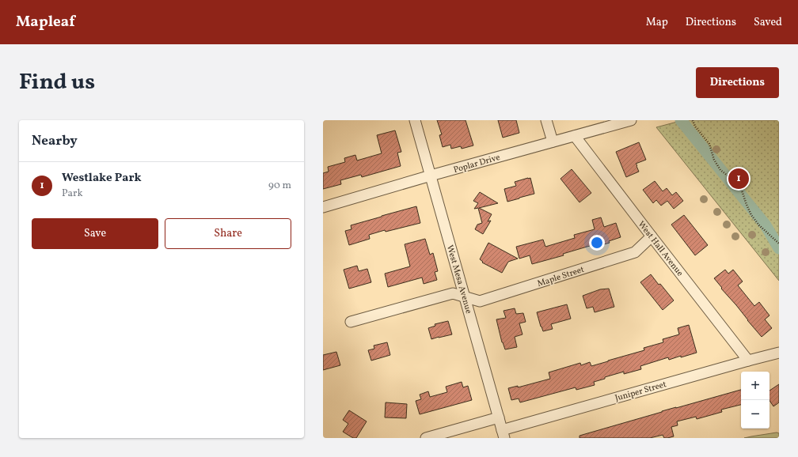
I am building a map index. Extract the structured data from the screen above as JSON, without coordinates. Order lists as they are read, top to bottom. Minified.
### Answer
{"streets":{"street":["Poplar Drive","West Hall Avenue","Maple Street","West Mesa Avenue","Juniper Street"]},"crossings":[["Poplar Drive","West Hall Avenue"],["Poplar Drive","West Mesa Avenue"],["West Hall Avenue","Maple Street"],["West Hall Avenue","Juniper Street"],["Maple Street","West Mesa Avenue"],["West Mesa Avenue","Juniper Street"]],"page":{"header":"Mapleaf","nav":["Map","Directions","Saved"],"title":"Find us","buttons":["Directions",["Save","Share"]],"heading":"Nearby","list":[{"mark":"1","name":"Westlake Park","note":"Park","value":"90 m"}],"pins":"1","map_buttons":["+","−"]}}
